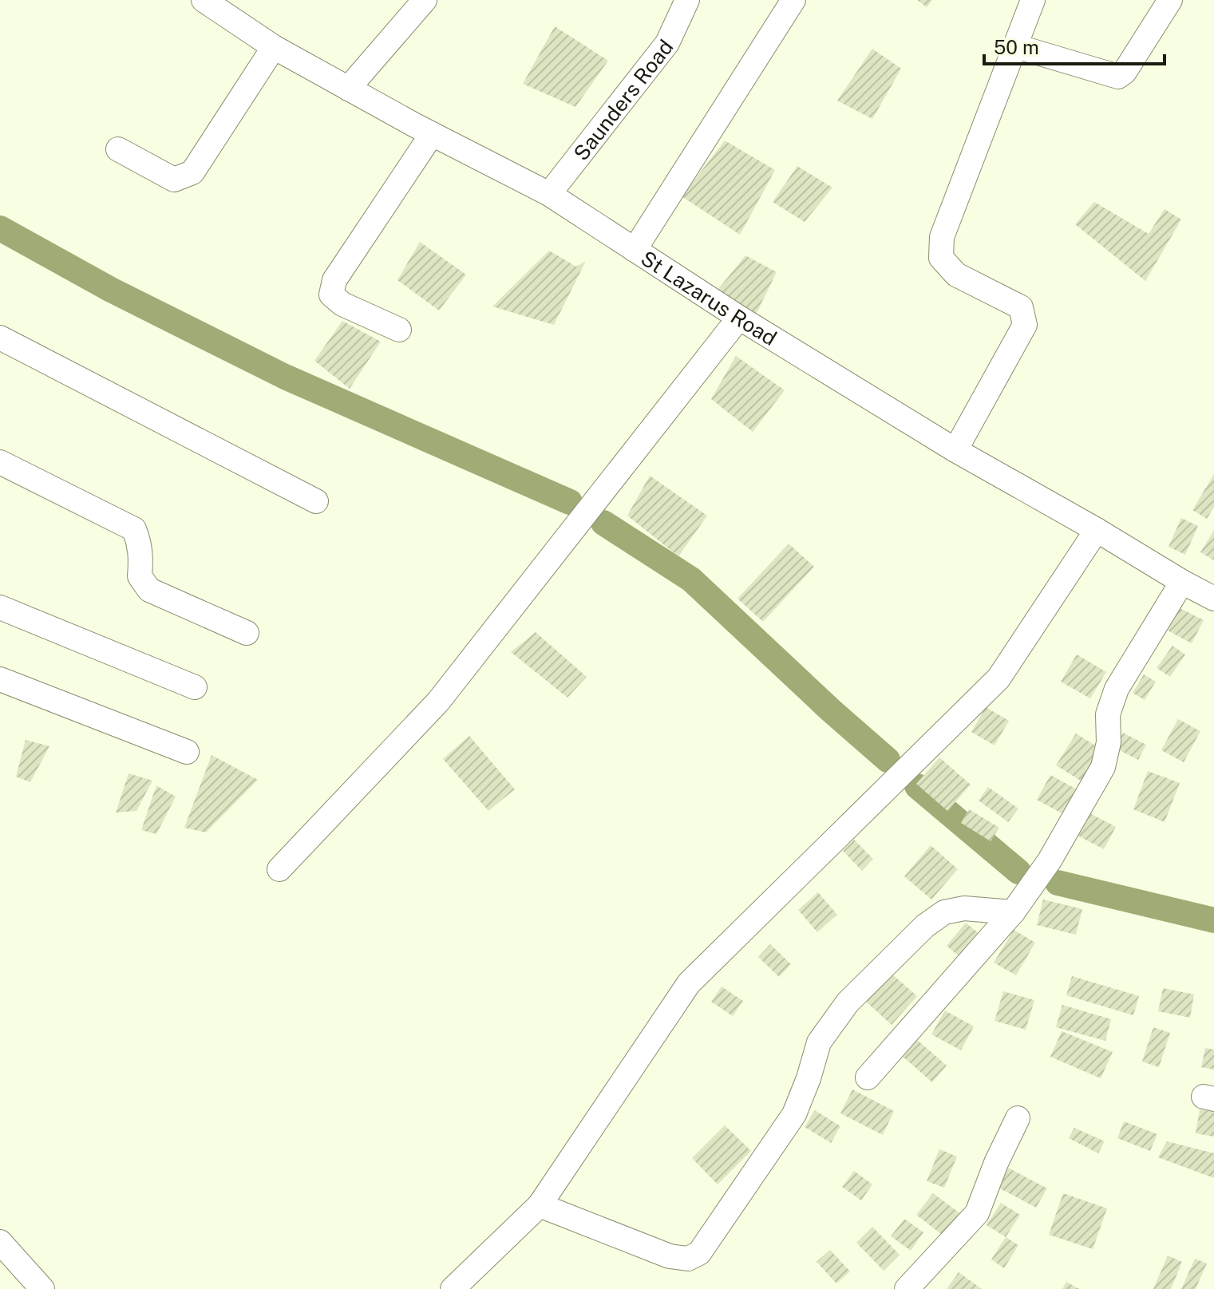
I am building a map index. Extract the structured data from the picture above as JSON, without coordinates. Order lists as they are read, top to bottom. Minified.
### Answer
{"streets":{"street":["Saunders Road","St Lazarus Road"]},"crossings":[["Saunders Road","St Lazarus Road"]],"scale_bar":"50 m"}
